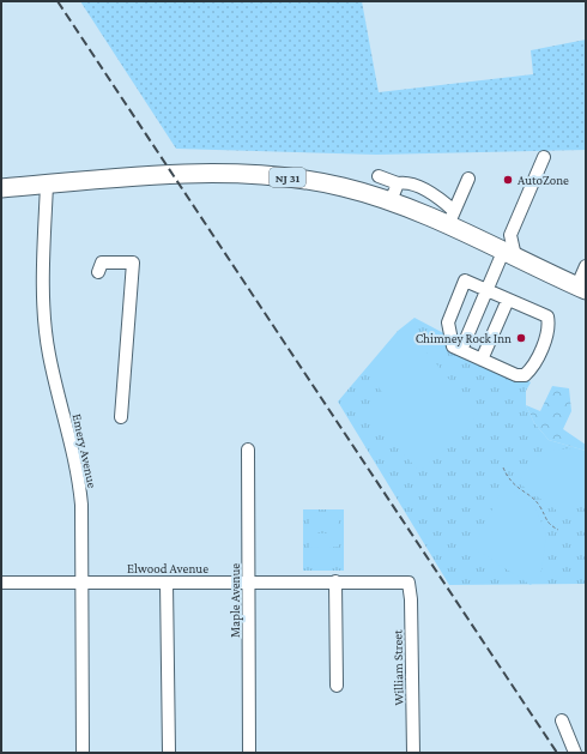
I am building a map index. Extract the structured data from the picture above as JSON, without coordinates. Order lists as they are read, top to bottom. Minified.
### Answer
{"streets":{"highway":["NJ 31"],"street":["Emery Avenue","Elwood Avenue","Maple Avenue","William Street"]},"crossings":[["NJ 31","Emery Avenue"],["Emery Avenue","Elwood Avenue"],["Elwood Avenue","Maple Avenue"],["Elwood Avenue","William Street"]],"places":["AutoZone","Chimney Rock Inn"]}
